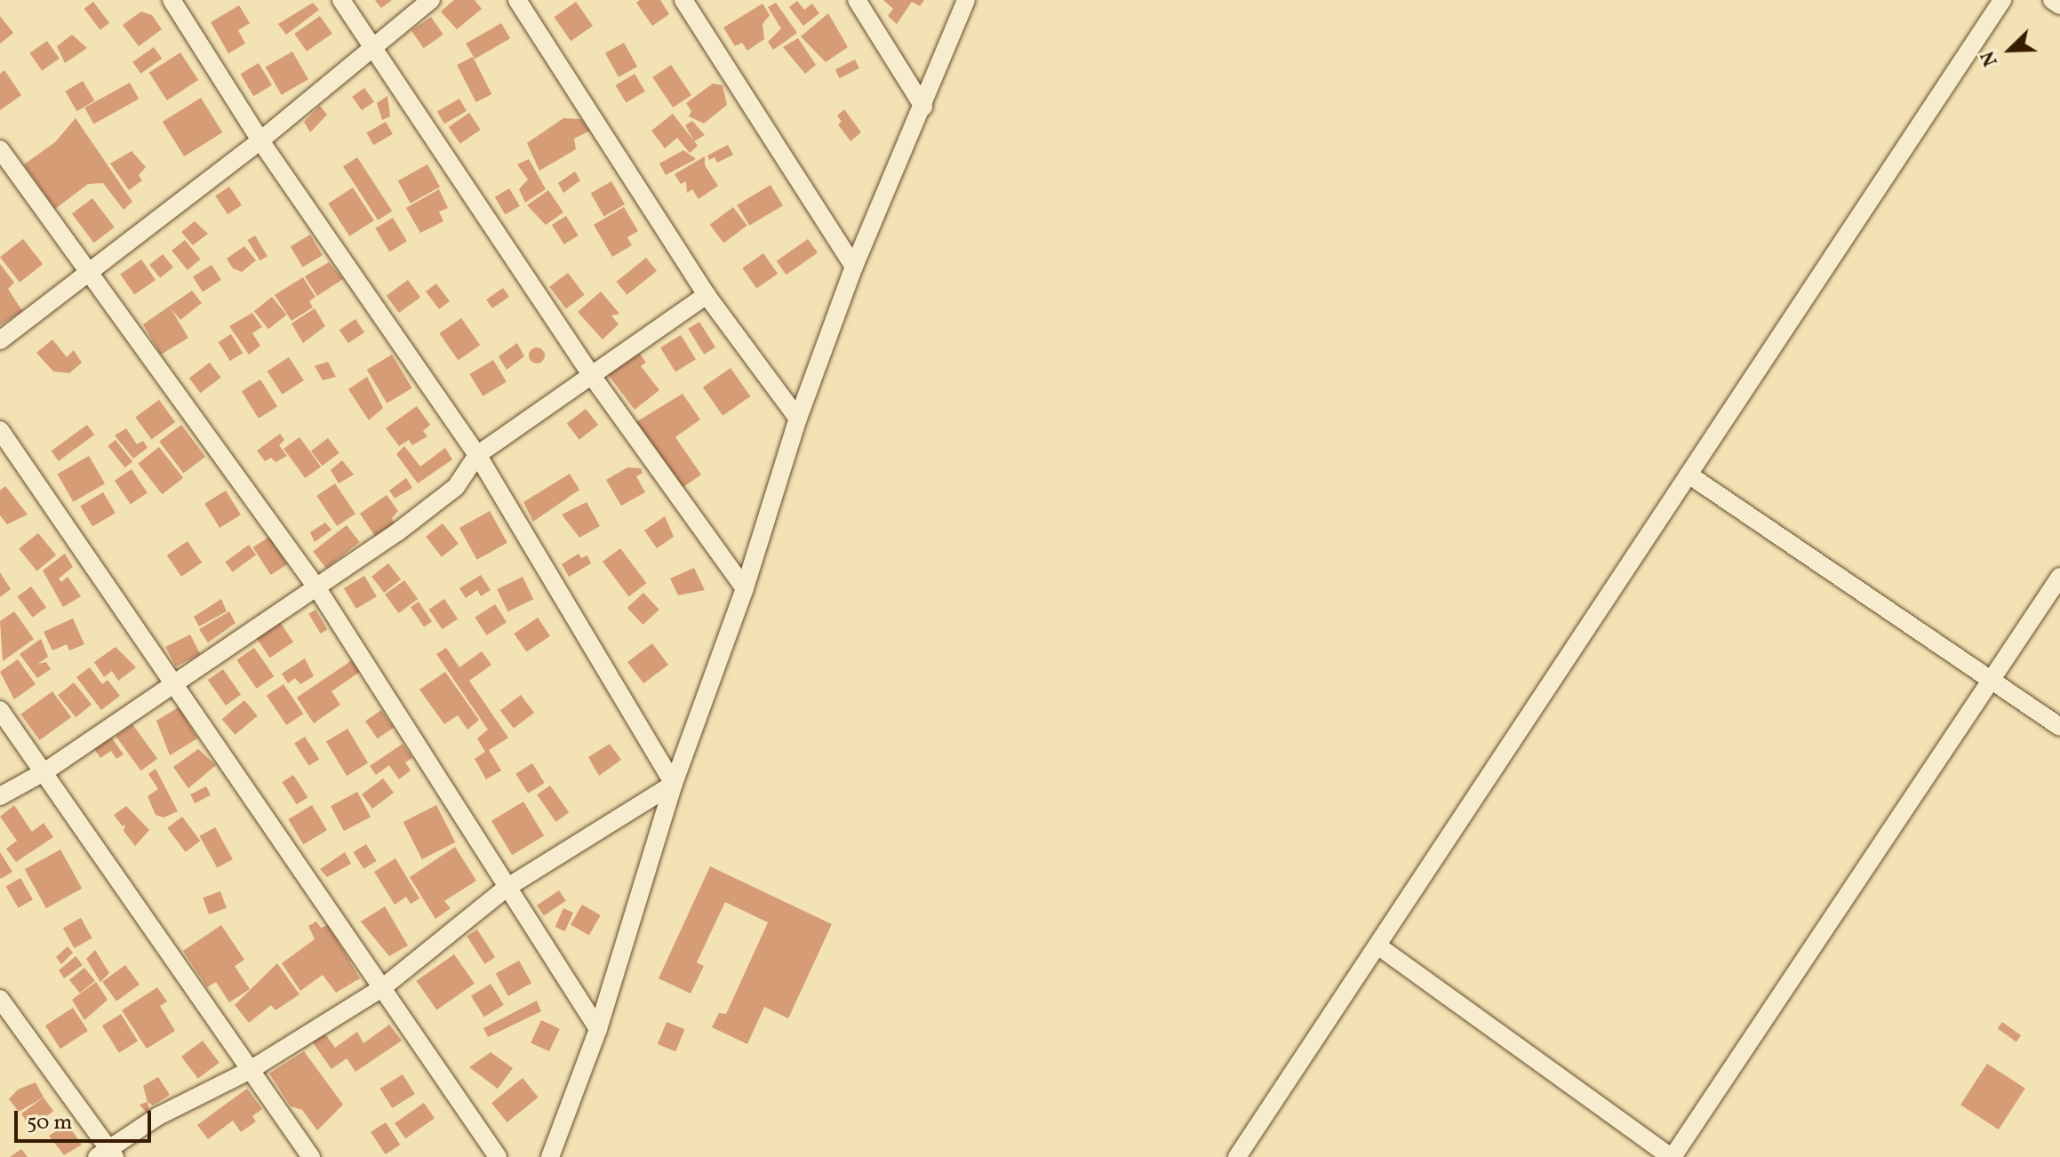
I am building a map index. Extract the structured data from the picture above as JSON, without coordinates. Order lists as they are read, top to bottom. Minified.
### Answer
{"scale_bar":"50 m","north":"bottom left"}
